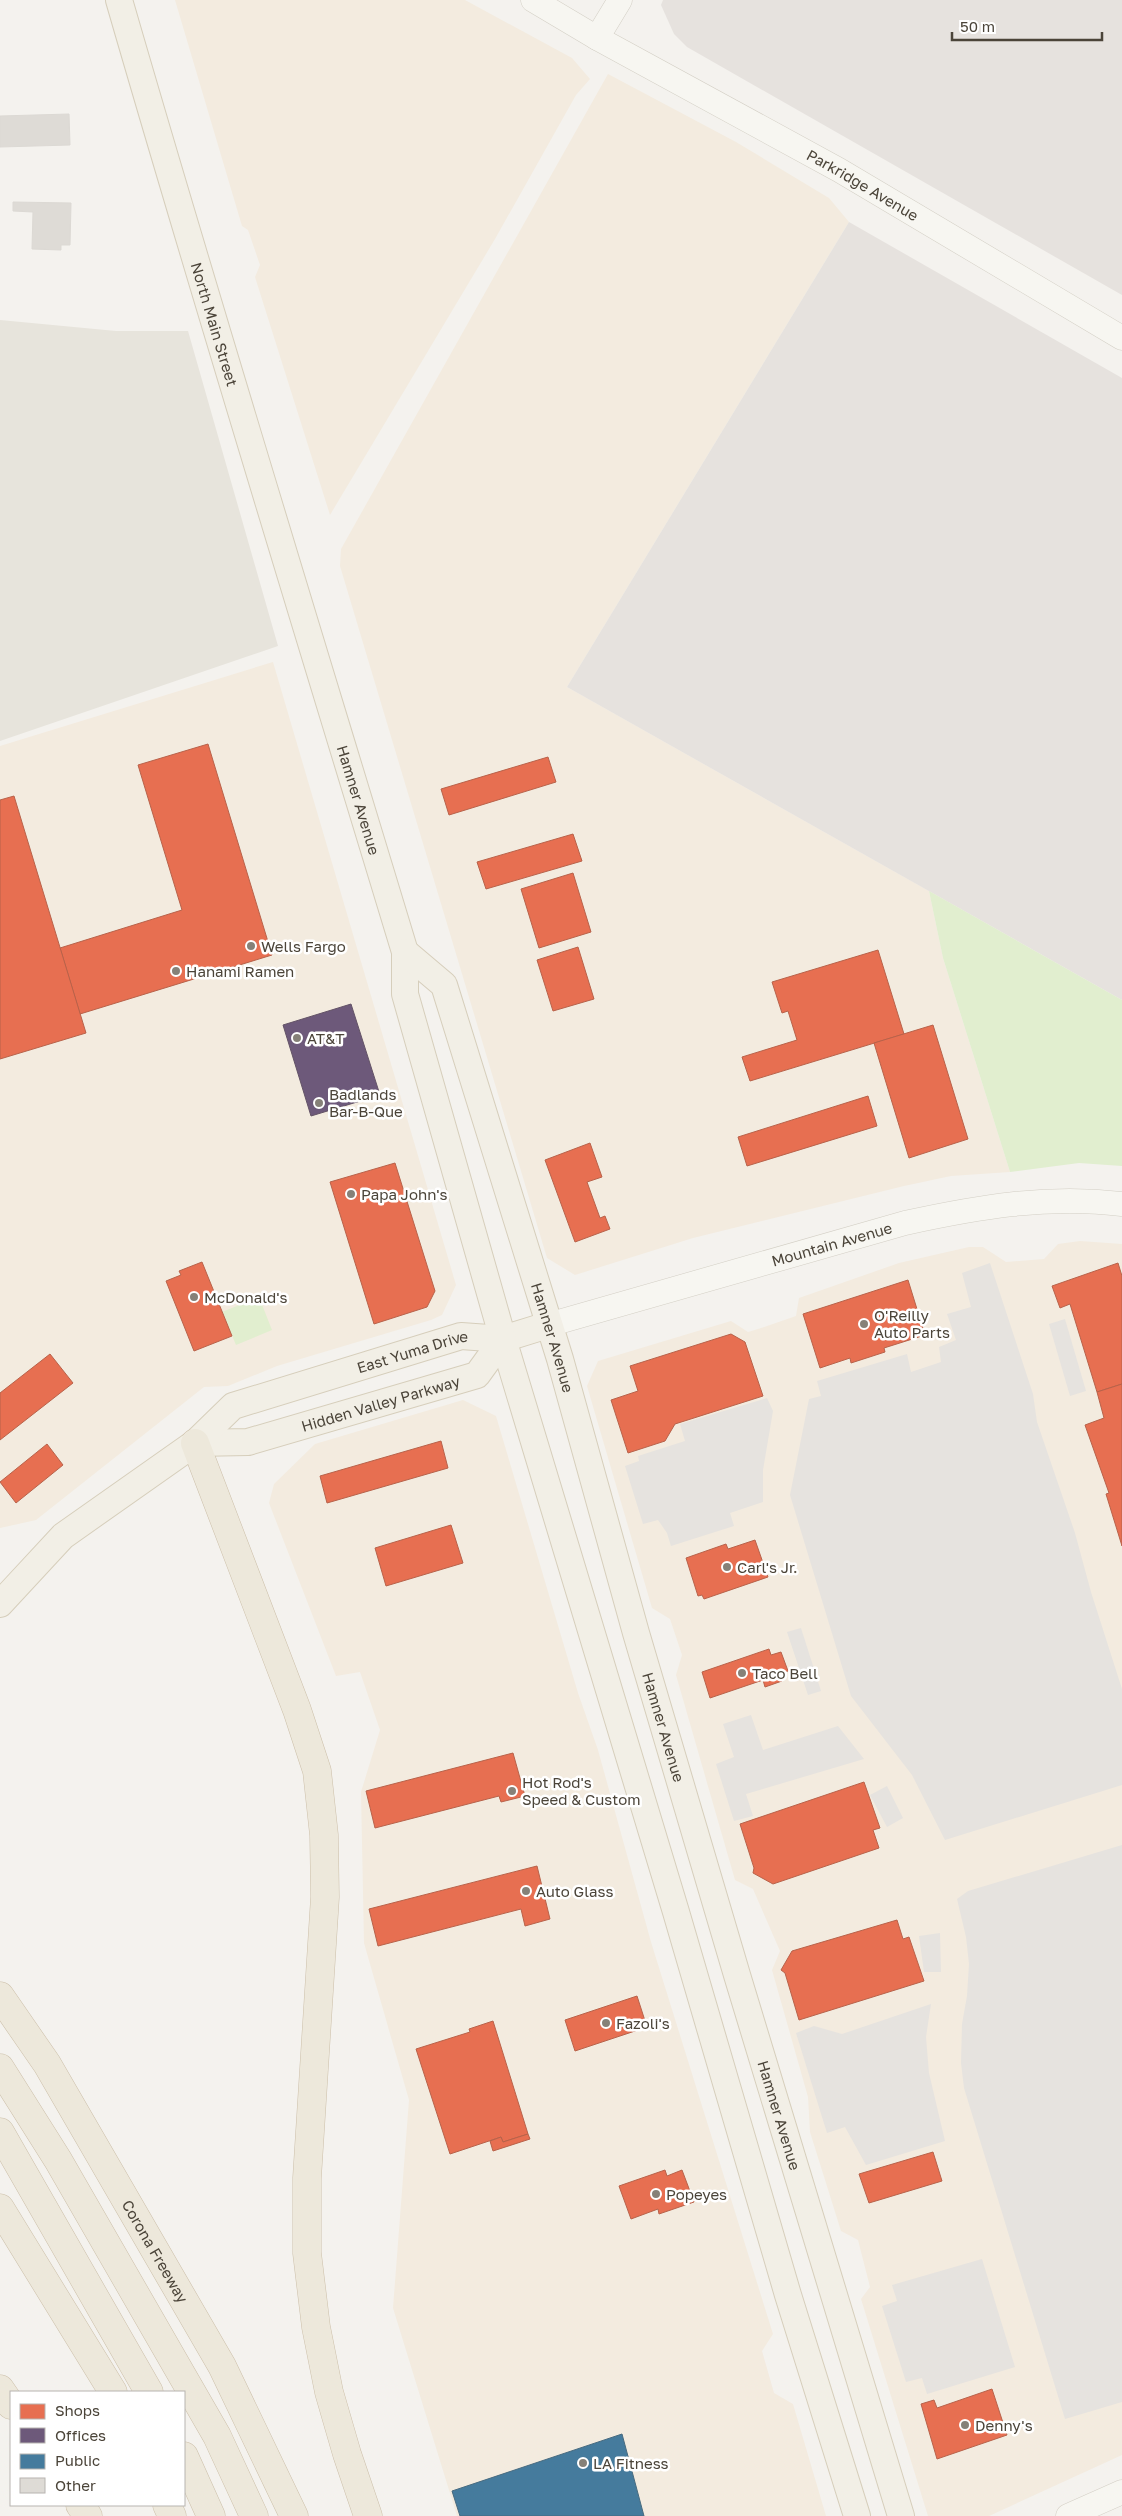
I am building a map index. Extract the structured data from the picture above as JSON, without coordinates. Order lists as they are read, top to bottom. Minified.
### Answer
{"streets":{"highway":["Corona Freeway"],"main road":["North Main Street","Hamner Avenue","East Yuma Drive","Hidden Valley Parkway"],"street":["Parkridge Avenue","Mountain Avenue"]},"crossings":[["North Main Street","Hamner Avenue"],["Hamner Avenue","Mountain Avenue"],["Hamner Avenue","East Yuma Drive"],["Hamner Avenue","Hidden Valley Parkway"],["East Yuma Drive","Hidden Valley Parkway"]],"places":["Wells Fargo","Hanami Ramen","AT&T","Badlands Bar-B-Que","Papa John's","McDonald's","O'Reilly Auto Parts","Carl's Jr.","Taco Bell","Hot Rod's Speed & Custom","Auto Glass","Fazoli's","Popeyes","Denny's","LA Fitness"],"legend":["Shops","Offices","Public","Other"],"scale_bar":"50 m"}
